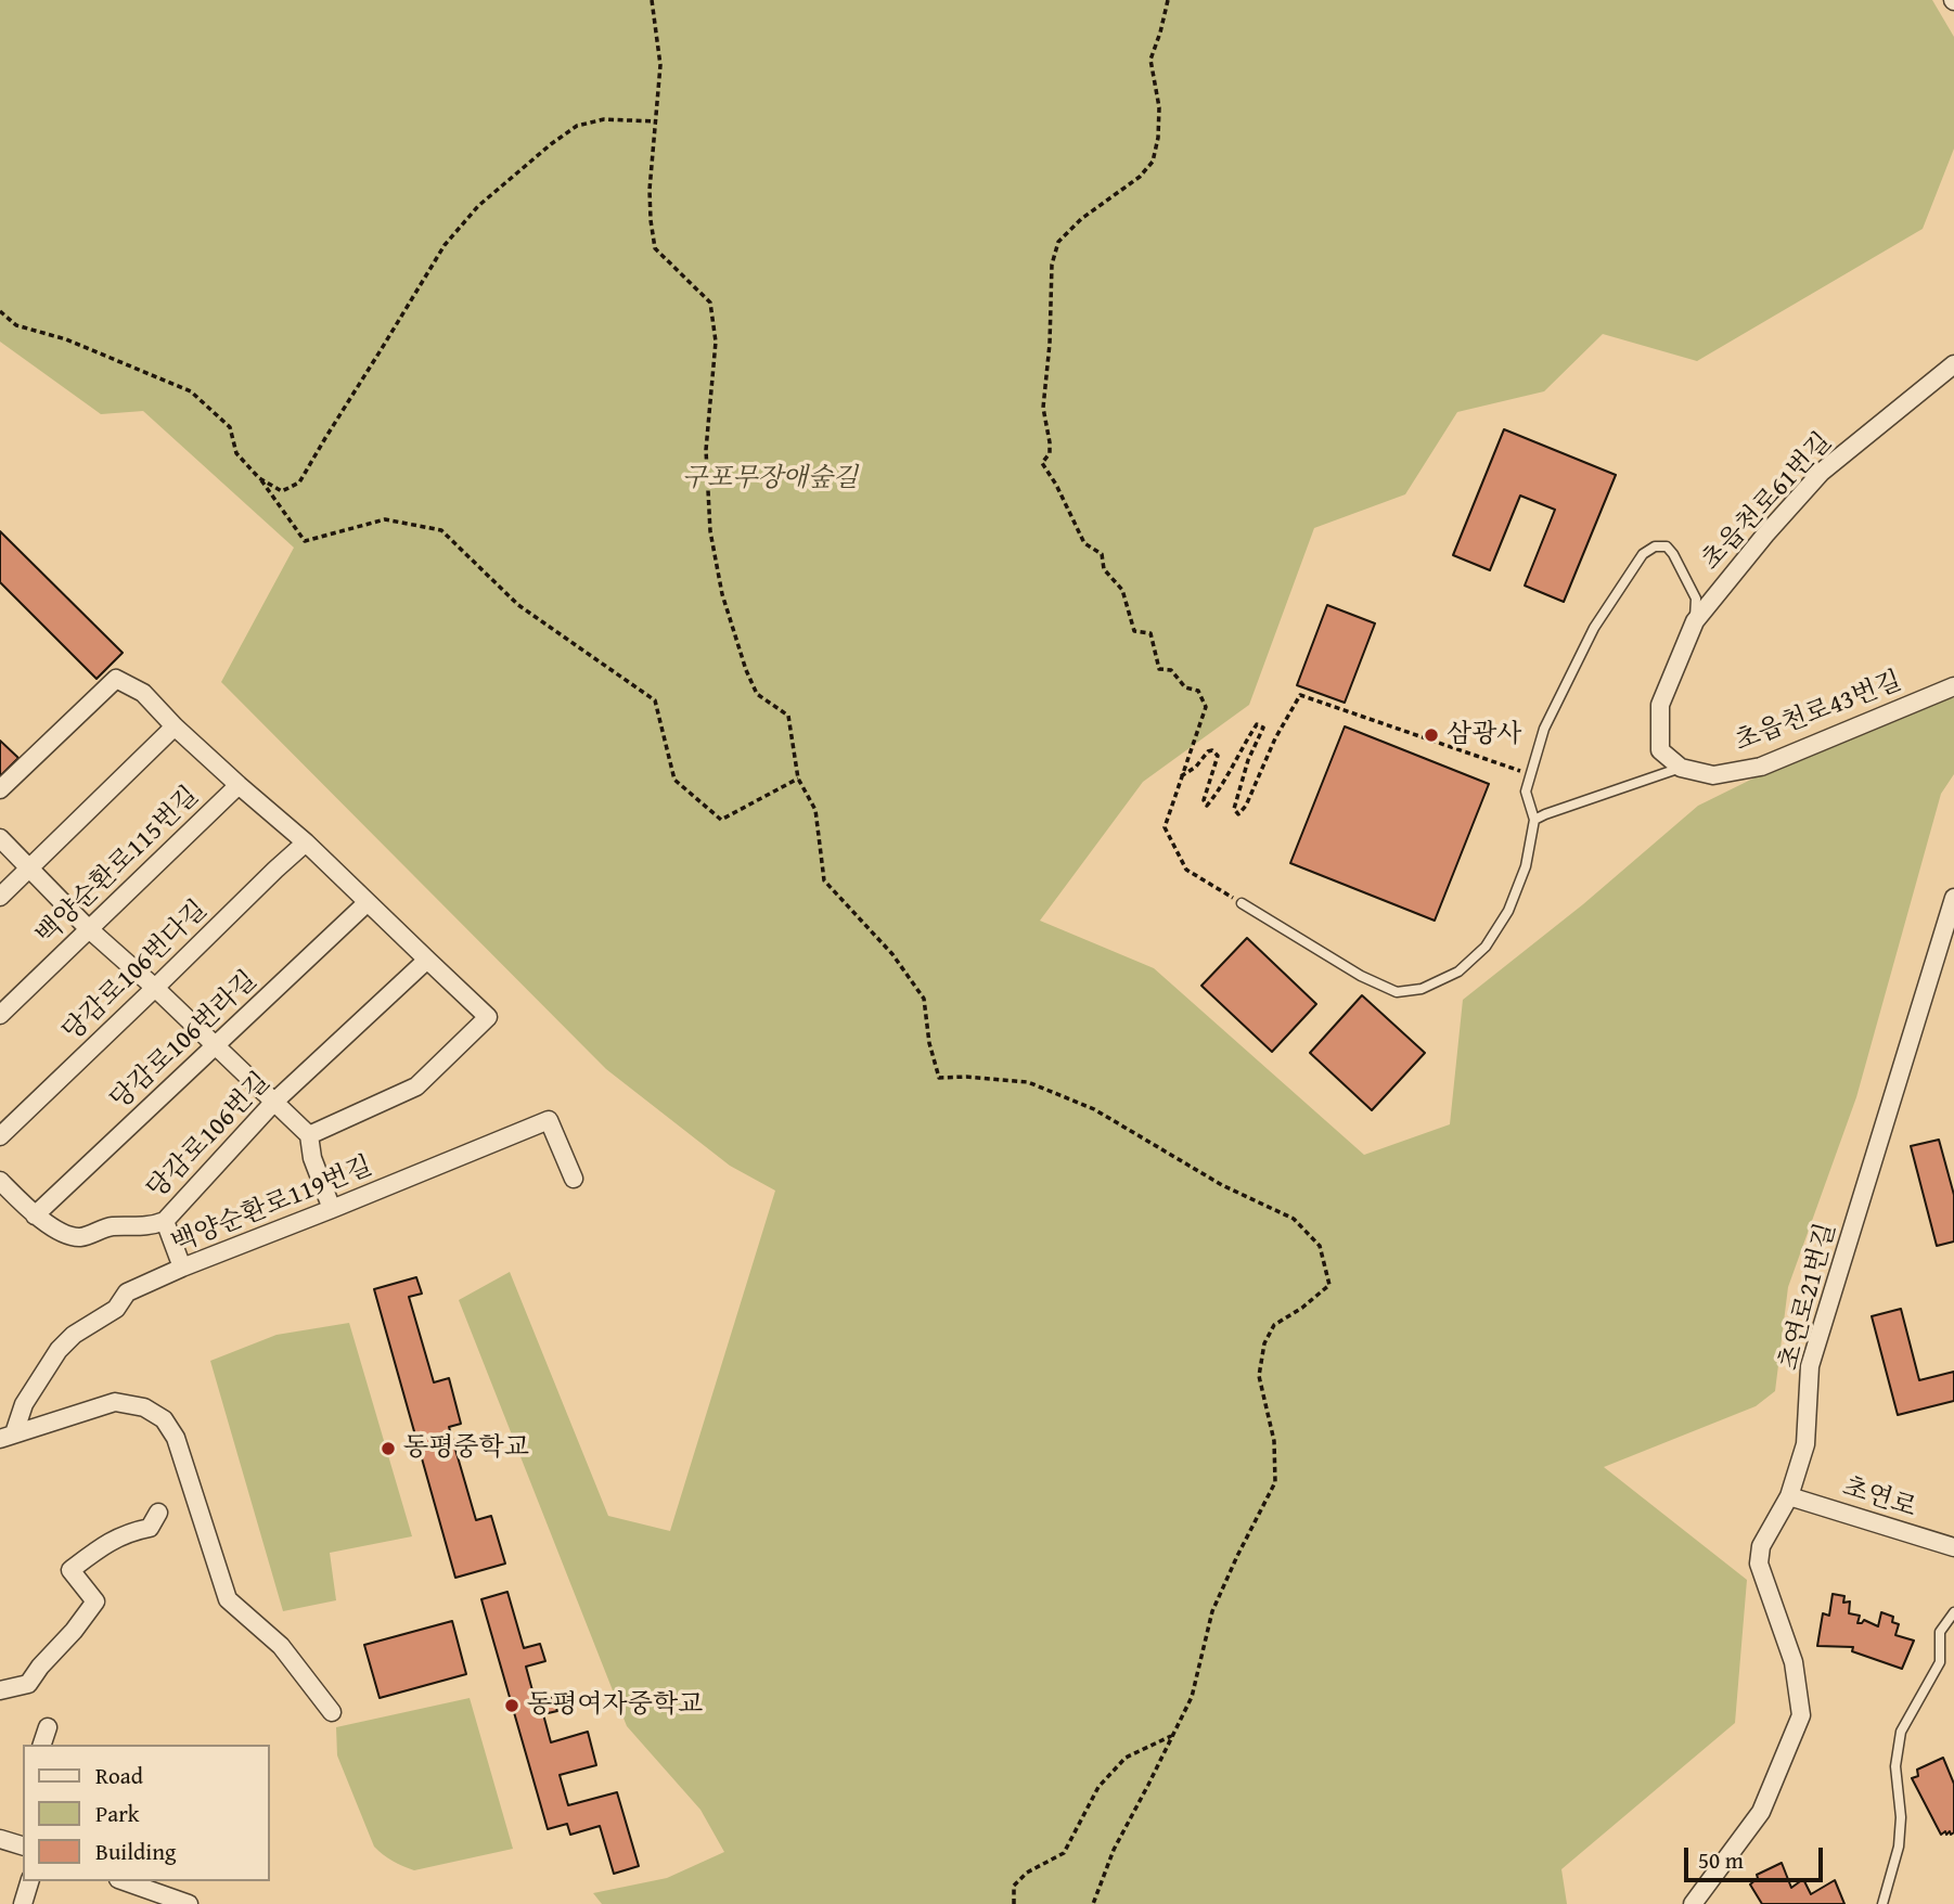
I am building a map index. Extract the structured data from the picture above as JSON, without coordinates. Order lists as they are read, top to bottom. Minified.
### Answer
{"streets":{"street":["초읍천로61번길","초읍천로43번길","백양순환로115번길","당감로106번다길","당감로106번라길","당감로106번길","백양순환로119번길","초연로21번길","초연로"]},"crossings":[["당감로106번라길","당감로106번길"],["초연로21번길","초연로"]],"parks":["구포무장애숲길"],"places":["삼광사","동평중학교","동평여자중학교"],"legend":["Road","Park","Building"],"scale_bar":"50 m"}
